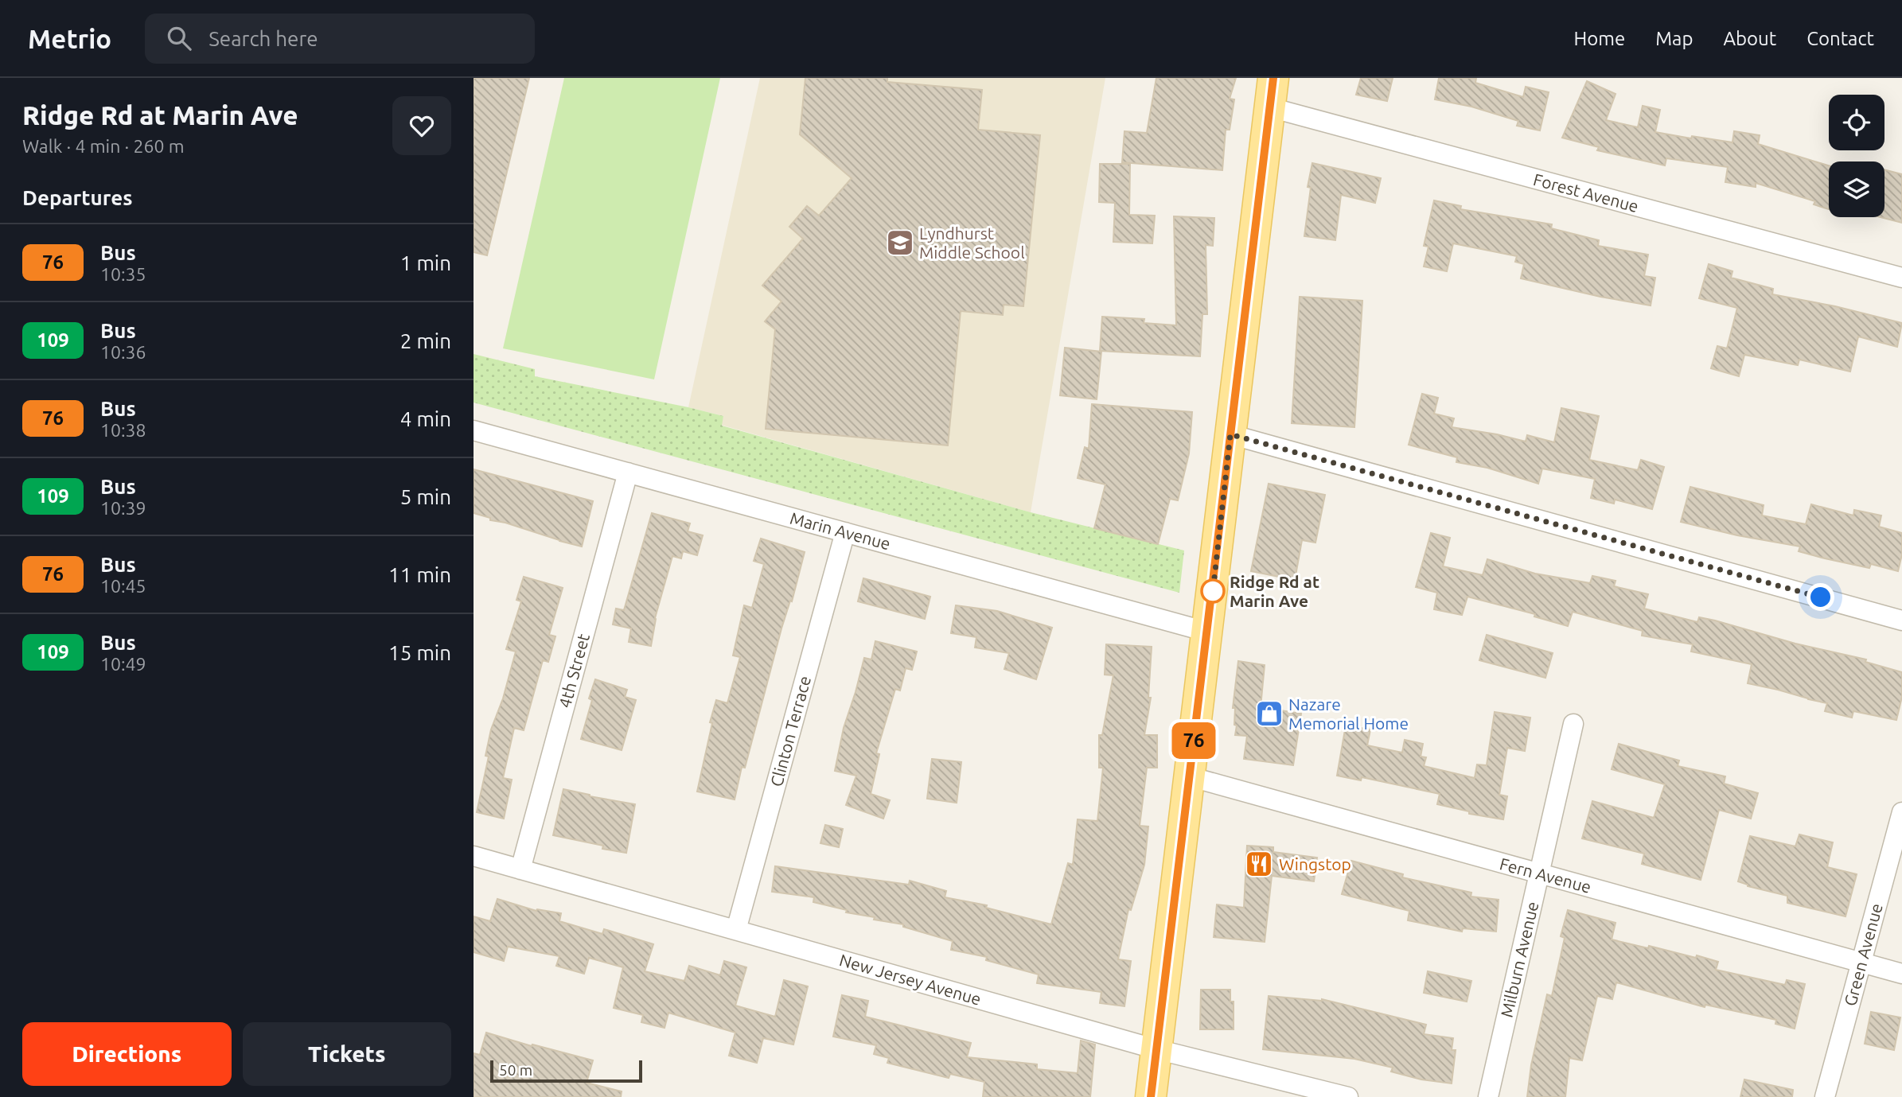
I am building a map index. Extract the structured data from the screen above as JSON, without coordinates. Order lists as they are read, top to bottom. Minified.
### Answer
{"streets":{"street":["Forest Avenue","Marin Avenue","4th Street","Clinton Terrace","Fern Avenue","Green Avenue","Milburn Avenue","New Jersey Avenue"]},"crossings":[["Marin Avenue","4th Street"],["Marin Avenue","Clinton Terrace"],["4th Street","New Jersey Avenue"],["Clinton Terrace","New Jersey Avenue"],["Fern Avenue","Green Avenue"],["Fern Avenue","Milburn Avenue"]],"places":{"school or university":["Lyndhurst Middle School"],"other":["Ridge Rd at Marin Ave"],"shop":["Nazare Memorial Home"],"restaurant":["Wingstop"]},"lines":["bus line 76"],"scale_bar":"50 m","page":{"header":"Metrio","search":"Search here","nav":["Home","Map","About","Contact"],"heading":[["Ridge Rd at Marin Ave","Walk · 4 min · 260 m"],"Departures"],"on_map":"76","list":[{"mark":"76","name":"Bus","note":"10:35","value":"1 min"},{"mark":"109","name":"Bus","note":"10:36","value":"2 min"},{"mark":"76","name":"Bus","note":"10:38","value":"4 min"},{"mark":"109","name":"Bus","note":"10:39","value":"5 min"},{"mark":"76","name":"Bus","note":"10:45","value":"11 min"},{"mark":"109","name":"Bus","note":"10:49","value":"15 min"}],"buttons":["Directions","Tickets"],"scale":"50 m"}}
